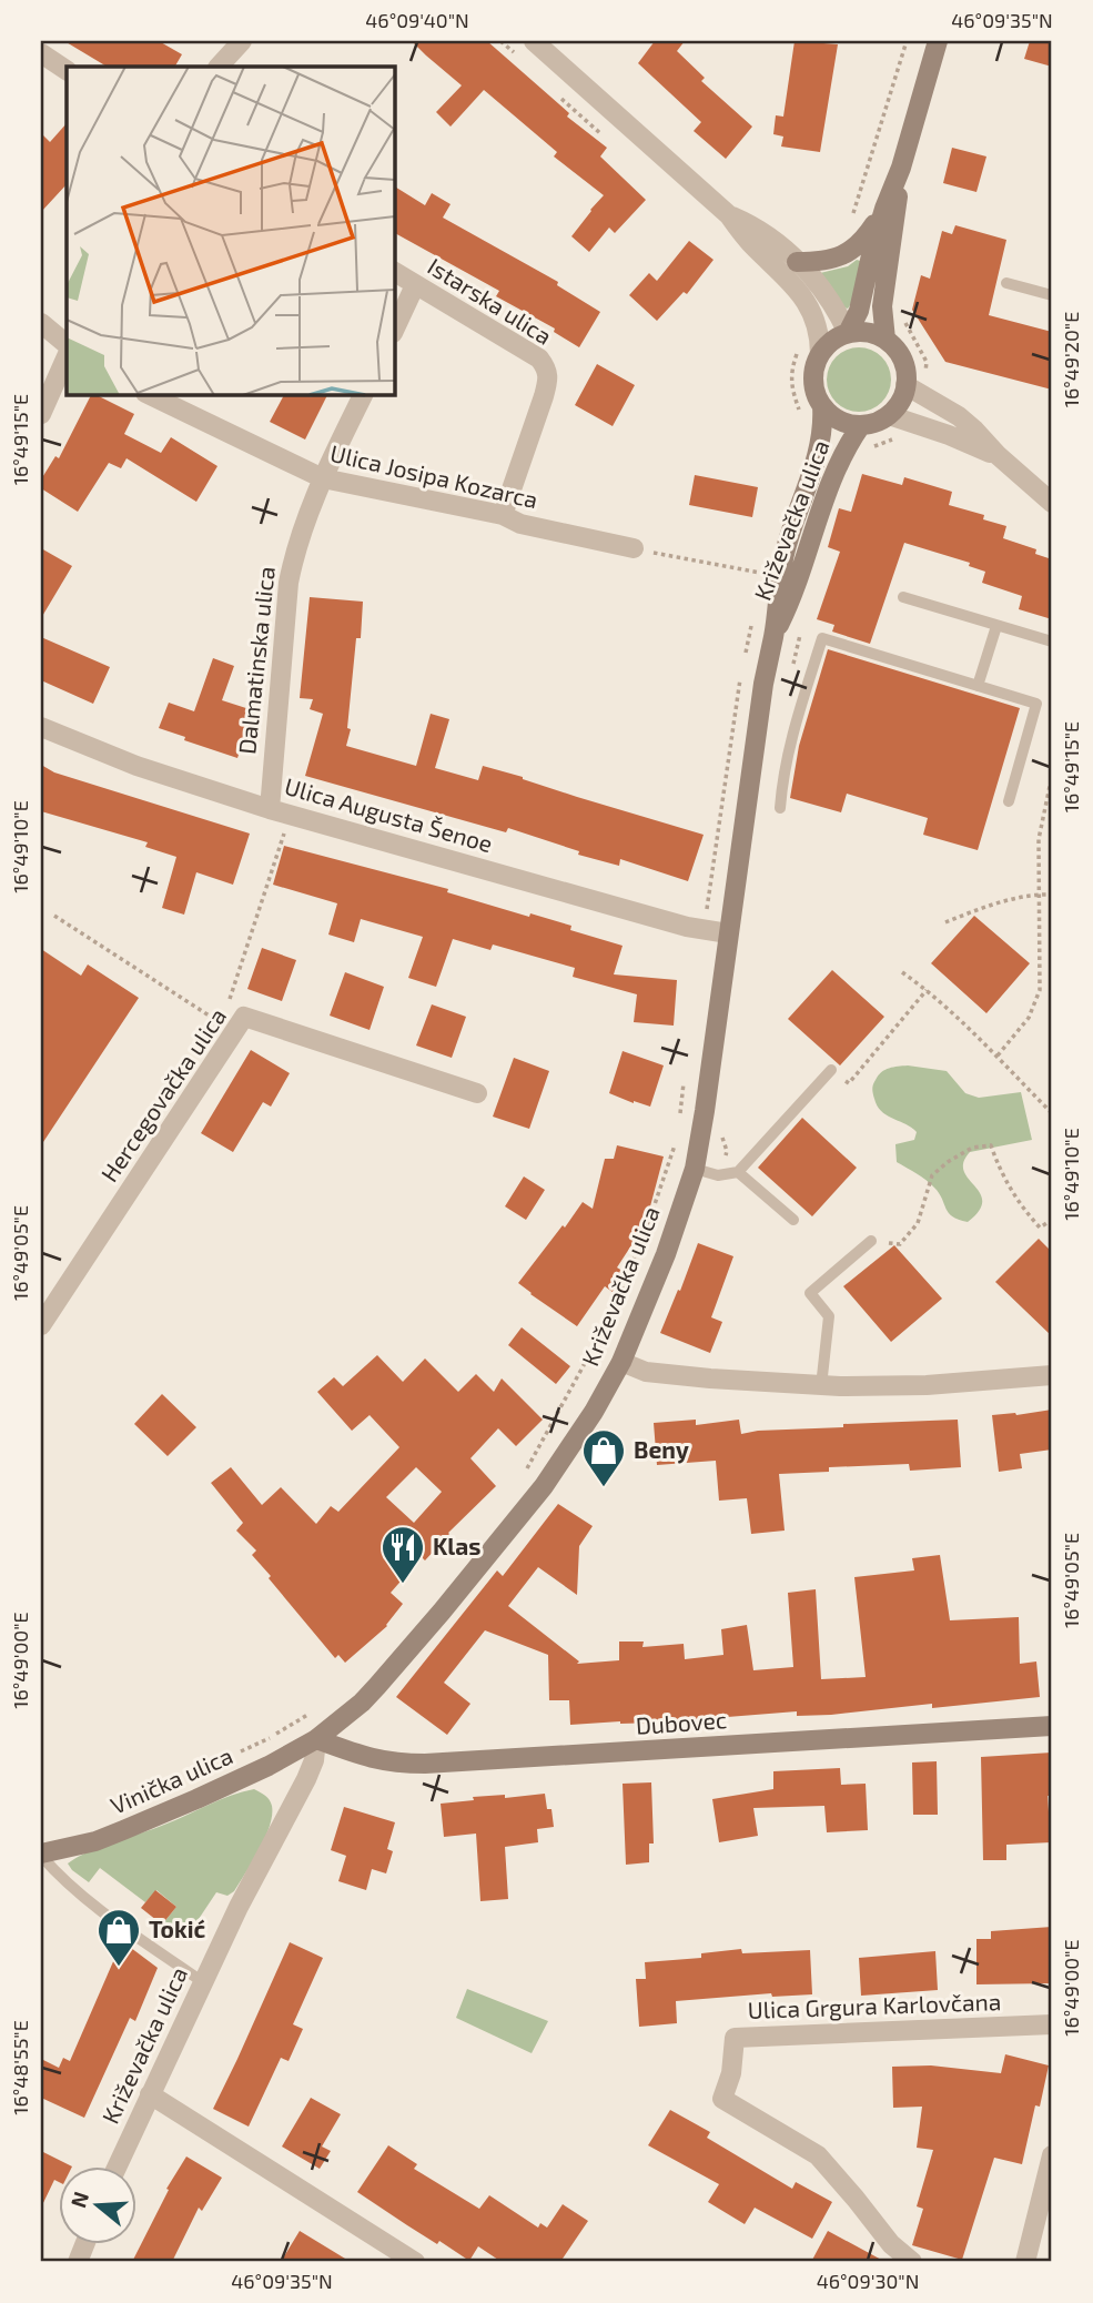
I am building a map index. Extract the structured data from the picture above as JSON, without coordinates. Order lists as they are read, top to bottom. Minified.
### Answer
{"streets":{"main road":["Križevačka ulica","Dubovec","Vinička ulica"],"street":["Istarska ulica","Ulica Josipa Kozarca","Dalmatinska ulica","Ulica Augusta Šenoe","Hercegovačka ulica","Ulica Grgura Karlovčana"]},"crossings":[["Istarska ulica","Ulica Josipa Kozarca"],["Ulica Josipa Kozarca","Dalmatinska ulica"],["Križevačka ulica","Ulica Augusta Šenoe"],["Križevačka ulica","Dubovec"],["Križevačka ulica","Vinička ulica"],["Dalmatinska ulica","Ulica Augusta Šenoe"],["Dubovec","Vinička ulica"]],"places":{"shop":["Beny","Tokić"],"restaurant":["Klas"]},"north":"left","coordinates":["46°09'40\"N","46°09'35\"N","16°49'20\"E","16°49'15\"E","16°49'10\"E","16°49'05\"E","16°49'00\"E","16°48'55\"E","46°09'30\"N"]}
